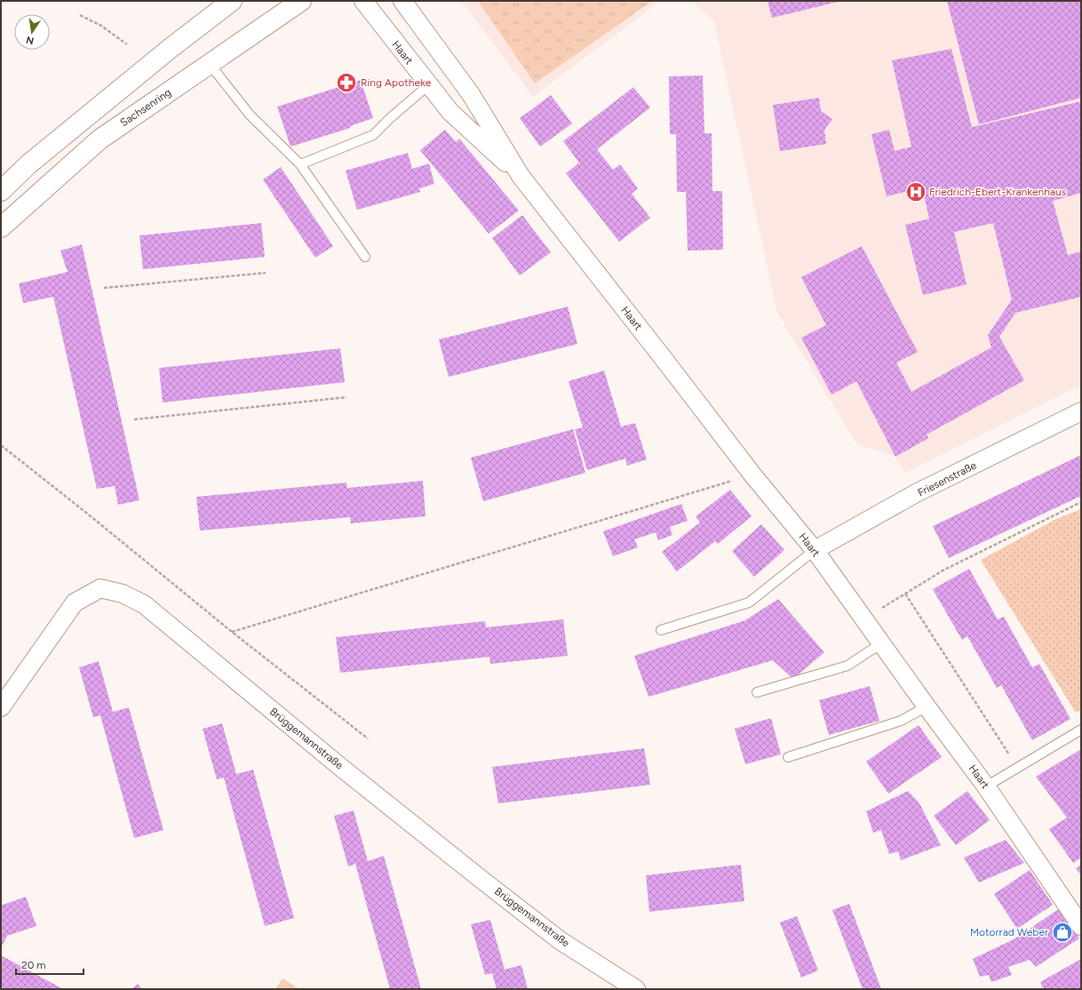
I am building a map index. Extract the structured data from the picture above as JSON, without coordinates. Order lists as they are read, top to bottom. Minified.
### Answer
{"streets":{"main road":["Sachsenring"],"street":["Haart","Friesenstraße","Brüggemannstraße"]},"crossings":[["Haart","Friesenstraße"]],"places":{"pharmacy":["Ring Apotheke"],"hospital":["Friedrich-Ebert-Krankenhaus"],"shop":["Motorrad Weber"]},"scale_bar":"20 m","north":"bottom"}
